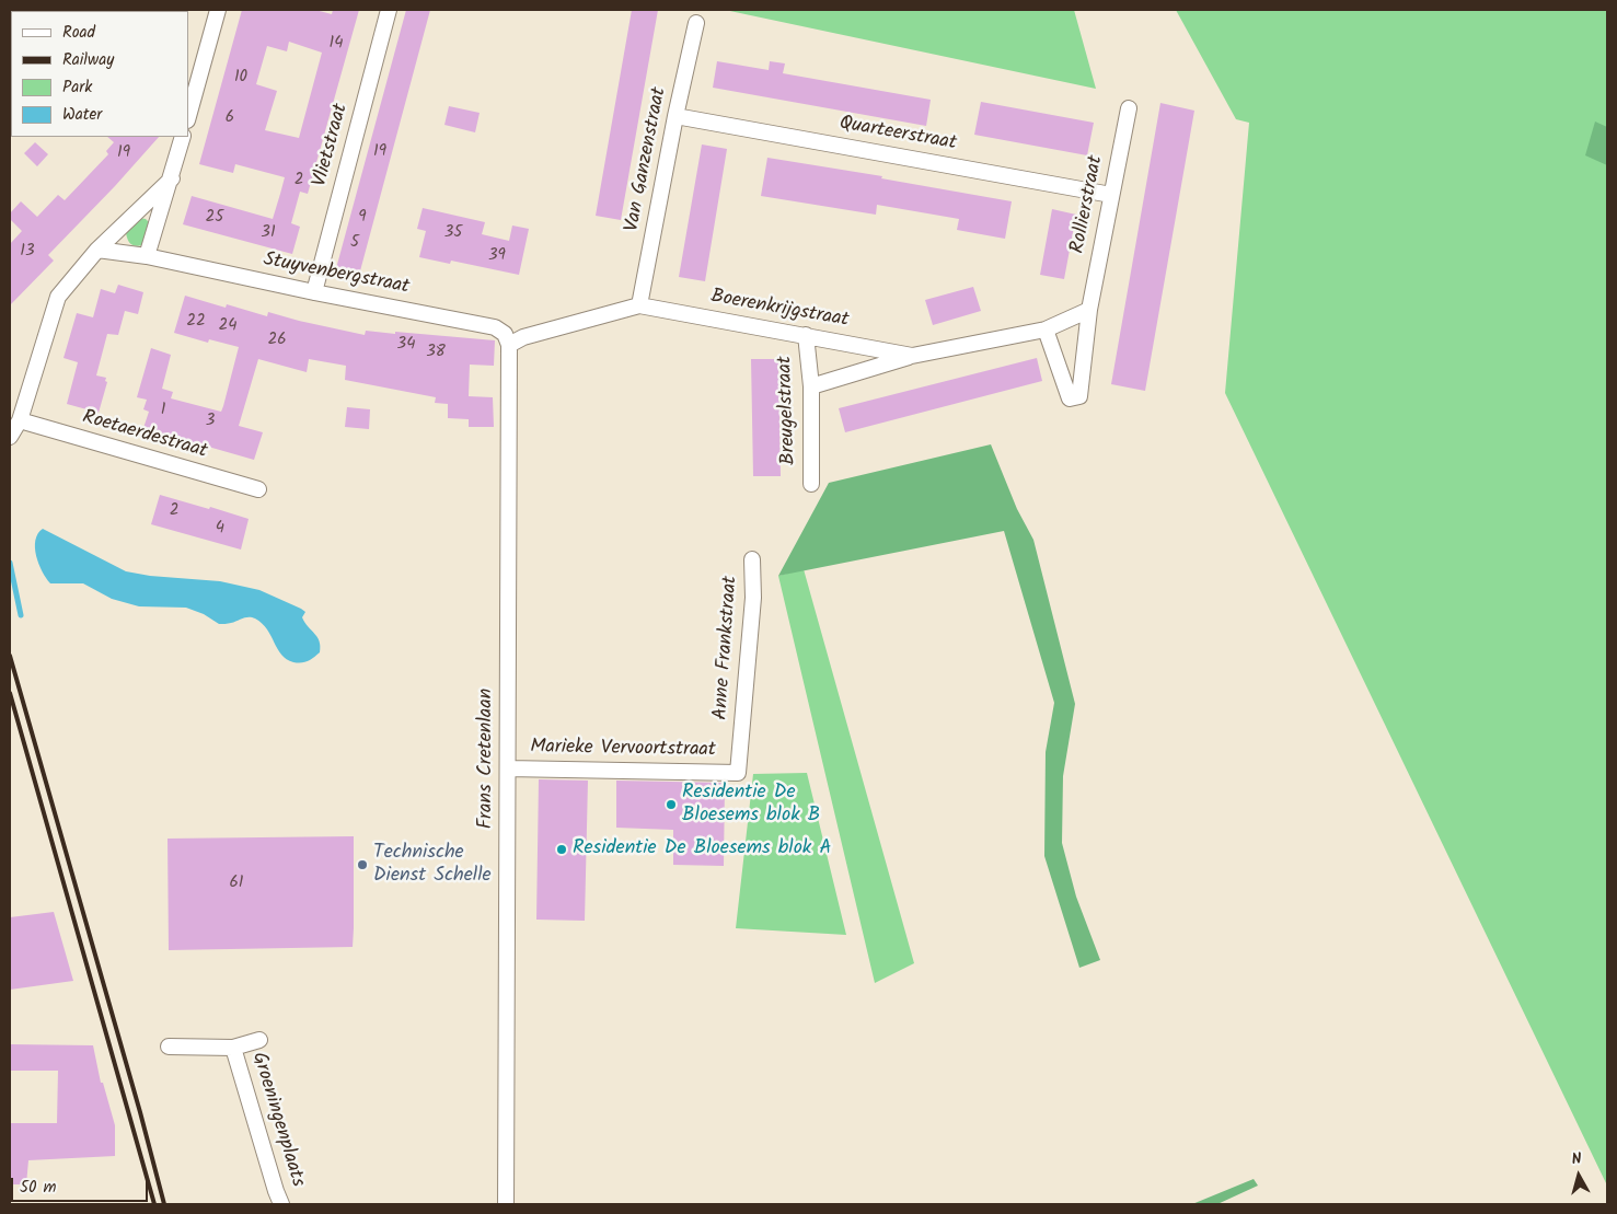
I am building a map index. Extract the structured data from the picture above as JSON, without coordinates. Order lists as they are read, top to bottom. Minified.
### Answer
{"streets":{"street":["Quarteerstraat","Vlietstraat","Van Ganzenstraat","Rollierstraat","Stuyvenbergstraat","Boerenkrijgstraat","Breugelstraat","Roetaerdestraat","Anne Frankstraat","Marieke Vervoortstraat","Frans Cretenlaan","Groeningenplaats"]},"crossings":[["Quarteerstraat","Van Ganzenstraat"],["Quarteerstraat","Rollierstraat"],["Vlietstraat","Stuyvenbergstraat"],["Van Ganzenstraat","Boerenkrijgstraat"],["Rollierstraat","Boerenkrijgstraat"],["Stuyvenbergstraat","Boerenkrijgstraat"],["Stuyvenbergstraat","Frans Cretenlaan"],["Boerenkrijgstraat","Breugelstraat"],["Boerenkrijgstraat","Frans Cretenlaan"],["Anne Frankstraat","Marieke Vervoortstraat"],["Marieke Vervoortstraat","Frans Cretenlaan"]],"places":["Residentie De Bloesems blok B","Residentie De Bloesems blok A","Technische Dienst Schelle"],"house_numbers":["14","10","6","19","19","2","25","9","31","35","5","13","39","22","24","26","34","38","1","3","2","4","61"],"legend":["Road","Railway","Park","Water"],"scale_bar":"50 m","north":"top"}
